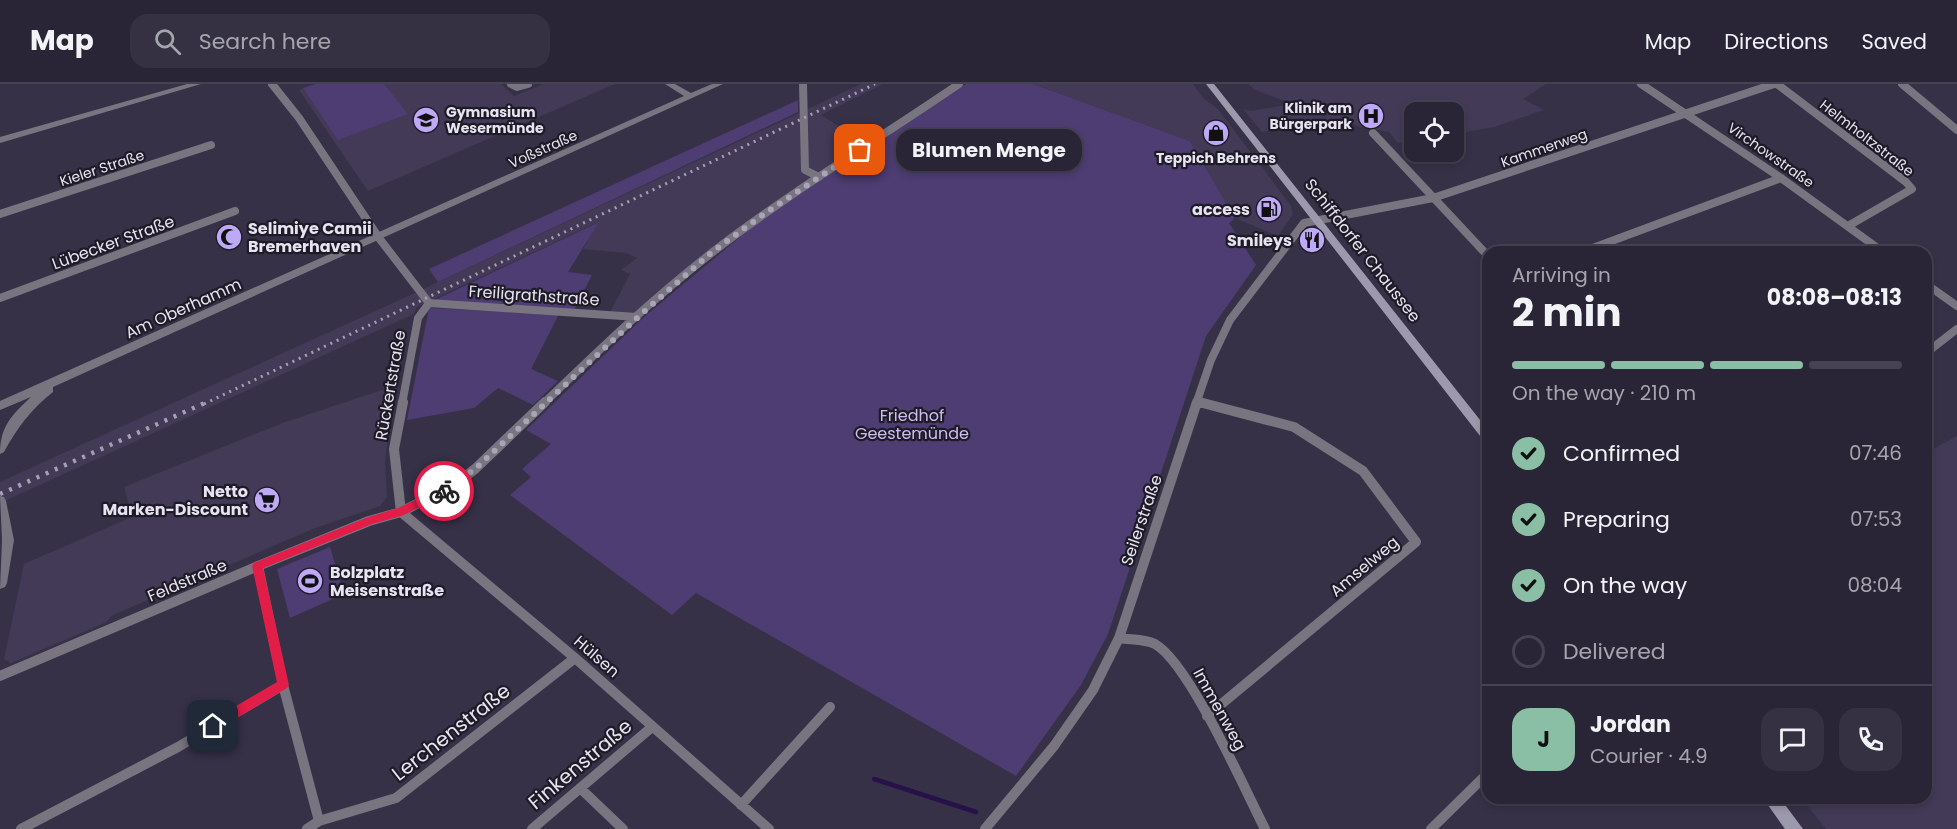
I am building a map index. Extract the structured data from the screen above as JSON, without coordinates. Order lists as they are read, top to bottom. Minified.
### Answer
{"streets":{"main road":["Schiffdorfer Chaussee"],"street":["Helmholtzstraße","Kammerweg","Voßstraße","Virchowstraße","Kieler Straße","Lübecker Straße","Freiligrathstraße","Am Oberhamm","Rückertstraße","Seilerstraße","Amselweg","Feldstraße","Hülsen","Immenweg","Lerchenstraße","Finkenstraße"]},"crossings":[["Helmholtzstraße","Kammerweg"],["Helmholtzstraße","Virchowstraße"],["Kammerweg","Virchowstraße"],["Kammerweg","Schiffdorfer Chaussee"],["Kammerweg","Seilerstraße"],["Voßstraße","Am Oberhamm"],["Schiffdorfer Chaussee","Seilerstraße"],["Freiligrathstraße","Rückertstraße"],["Freiligrathstraße","Feldstraße"],["Rückertstraße","Feldstraße"],["Rückertstraße","Hülsen"],["Seilerstraße","Amselweg"],["Seilerstraße","Immenweg"],["Amselweg","Immenweg"],["Feldstraße","Hülsen"],["Hülsen","Lerchenstraße"],["Hülsen","Finkenstraße"]],"parks":["Friedhof Geestemünde"],"places":{"hospital":["Klinik am Bürgerpark"],"school or university":["Gymnasium Wesermünde"],"shop":["Teppich Behrens"],"other":["Blumen Menge"],"fuel station":["access"],"mosque":["Selimiye Camii Bremerhaven"],"restaurant":["Smileys"],"supermarket":["Netto Marken-Discount"],"sports":["Bolzplatz Meisenstraße"]},"page":{"header":"Map","search":"Search here","nav":["Map","Directions","Saved"],"bubble":"Blumen Menge","heading":["2 min","Arriving in","08:08–08:13"],"panel":["Jordan","Courier · 4.9"],"bar":"On the way · 210 m","list":[["Confirmed","07:46"],["Preparing","07:53"],["On the way","08:04"],"Delivered"],"round":"J"}}
